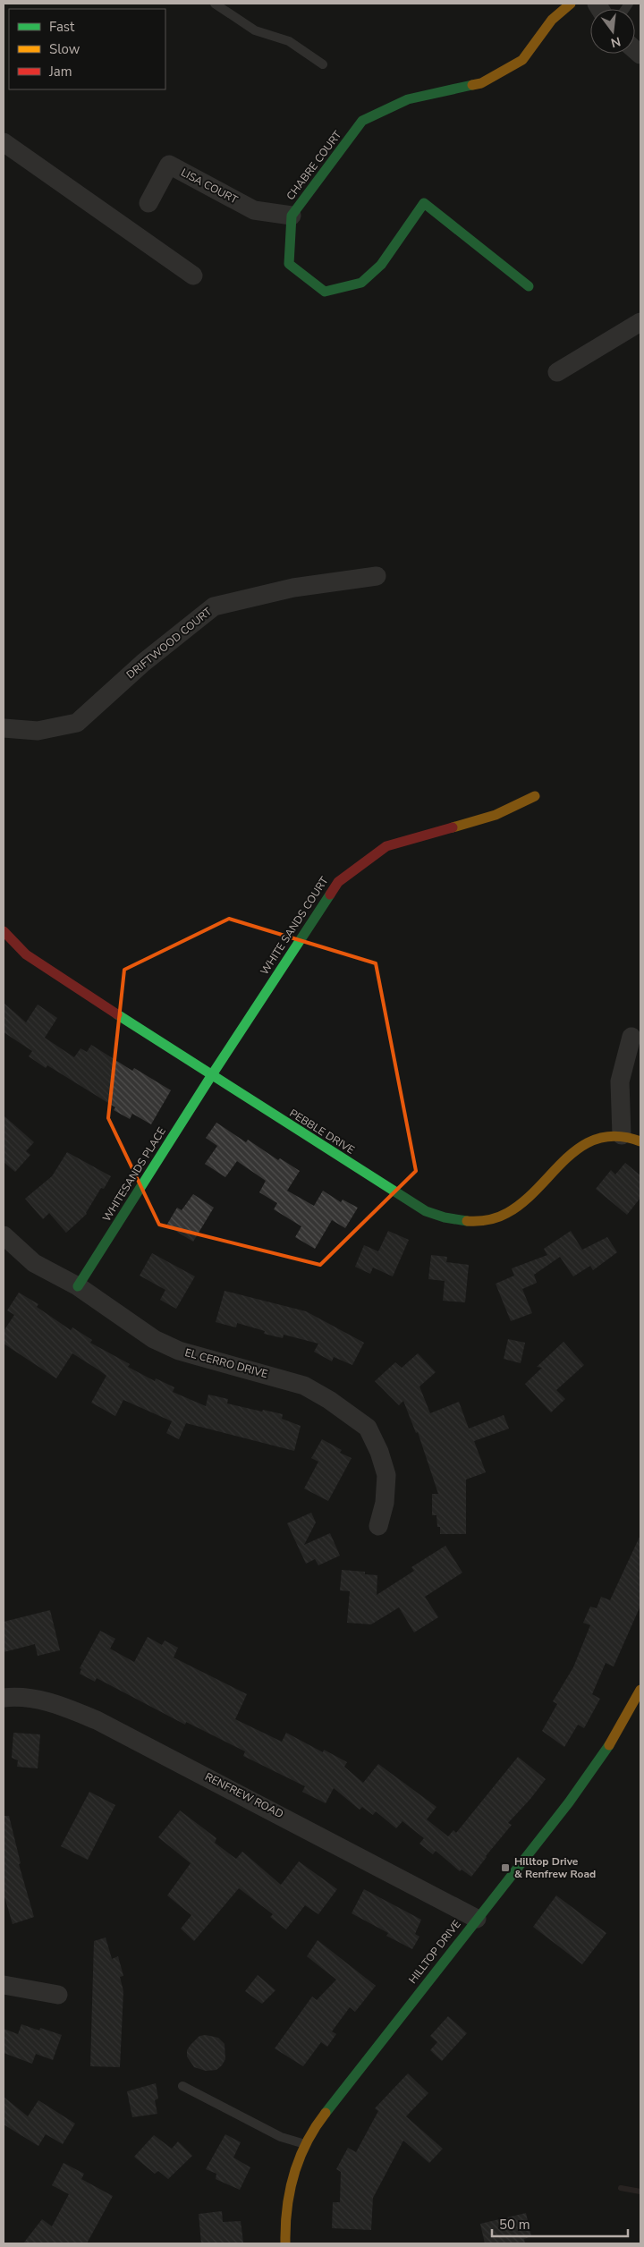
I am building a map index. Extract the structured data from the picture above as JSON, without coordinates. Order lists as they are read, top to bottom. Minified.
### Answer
{"streets":{"street":["CHABRE COURT","LISA COURT","DRIFTWOOD COURT","WHITE SANDS COURT","PEBBLE DRIVE","WHITESANDS PLACE","EL CERRO DRIVE","RENFREW ROAD","HILLTOP DRIVE"]},"crossings":[["CHABRE COURT","LISA COURT"],["WHITE SANDS COURT","PEBBLE DRIVE"],["WHITE SANDS COURT","WHITESANDS PLACE"],["PEBBLE DRIVE","WHITESANDS PLACE"],["WHITESANDS PLACE","EL CERRO DRIVE"],["RENFREW ROAD","HILLTOP DRIVE"]],"places":{"transit":["Hilltop Drive & Renfrew Road"]},"legend":["Fast","Slow","Jam"],"scale_bar":"50 m","north":"bottom"}
